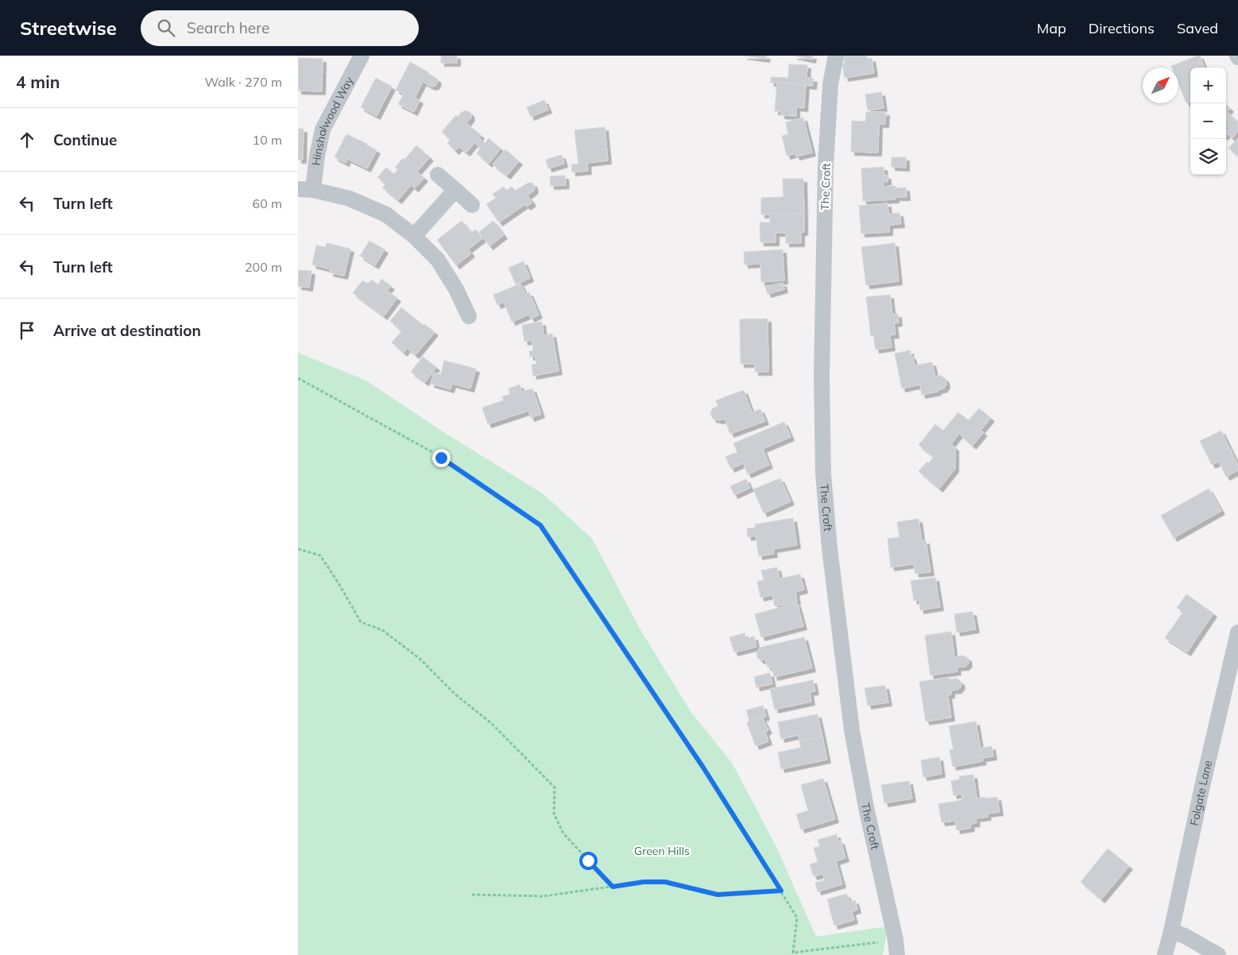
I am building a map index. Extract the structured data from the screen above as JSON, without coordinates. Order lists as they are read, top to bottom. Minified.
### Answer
{"streets":{"street":["Hinshalwood Way","The Croft","Folgate Lane"]},"parks":["Green Hills"],"north":"top right","page":{"header":"Streetwise","search":"Search here","nav":["Map","Directions","Saved"],"heading":["4 min","Walk · 270 m"],"map_buttons":["+","−"],"list":[["Continue","10 m"],["Turn left","60 m"],["Turn left","200 m"],"Arrive at destination"]}}
